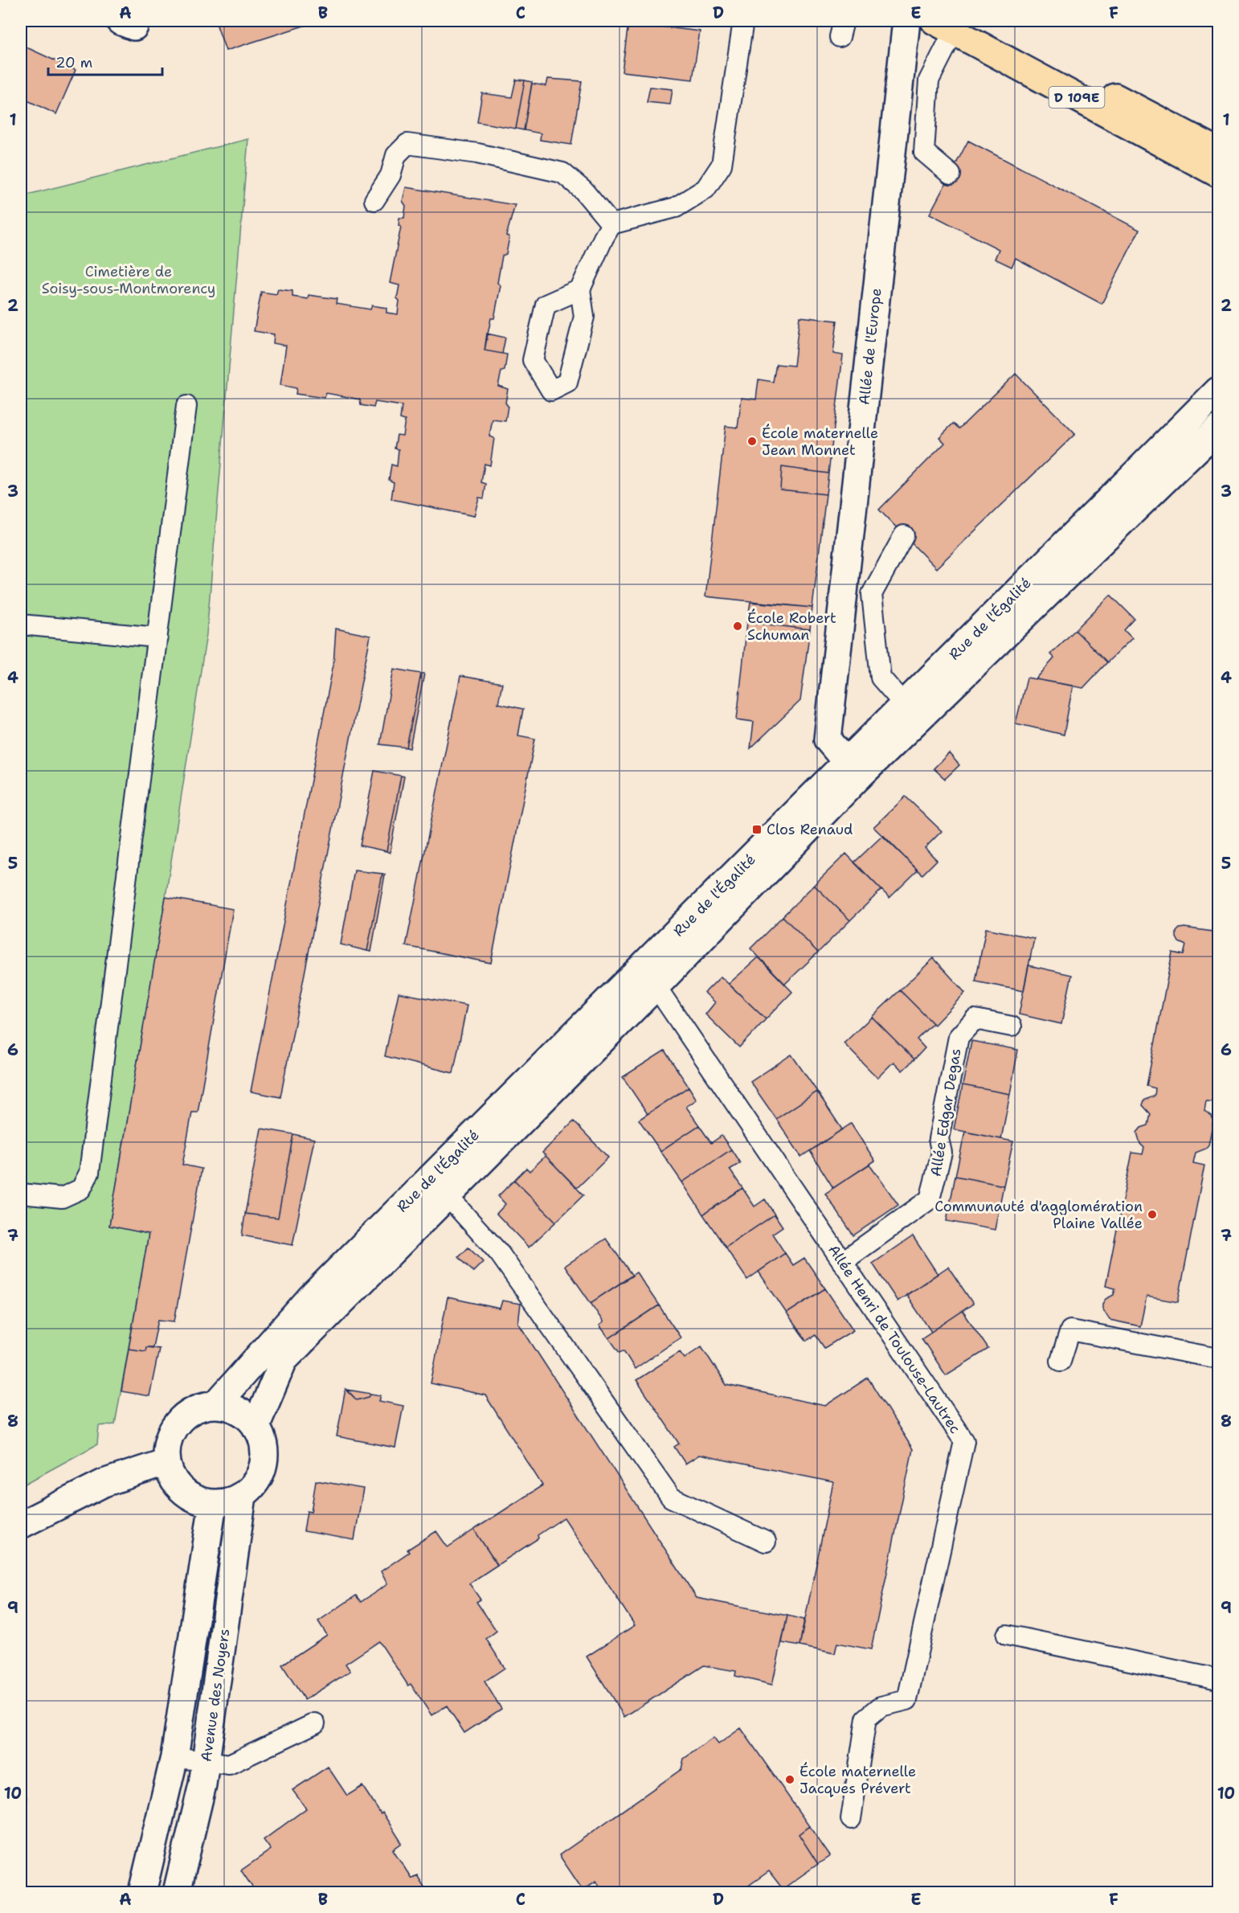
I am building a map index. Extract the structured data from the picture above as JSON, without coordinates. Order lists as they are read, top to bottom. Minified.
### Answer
{"streets":{"main road":["D 109E"],"street":["Allée de l'Europe","Rue de l'Égalité","Avenue des Noyers"],"lane":["Allée Edgar Degas","Allée Henri de Toulouse-Lautrec"]},"crossings":[["Allée de l'Europe","Rue de l'Égalité"],["Rue de l'Égalité","Allée Henri de Toulouse-Lautrec"],["Rue de l'Égalité","Avenue des Noyers"],["Allée Edgar Degas","Allée Henri de Toulouse-Lautrec"]],"parks":["Cimetière de Soisy-sous-Montmorency"],"places":{"other":["École maternelle Jean Monnet","École Robert Schuman","Communauté d'agglomération Plaine Vallée","École maternelle Jacques Prévert"],"transit":["Clos Renaud"]},"scale_bar":"20 m","grid":{"columns":["A","B","C","D","E","F"],"rows":["1","2","3","4","5","6","7","8","9","10"]}}
